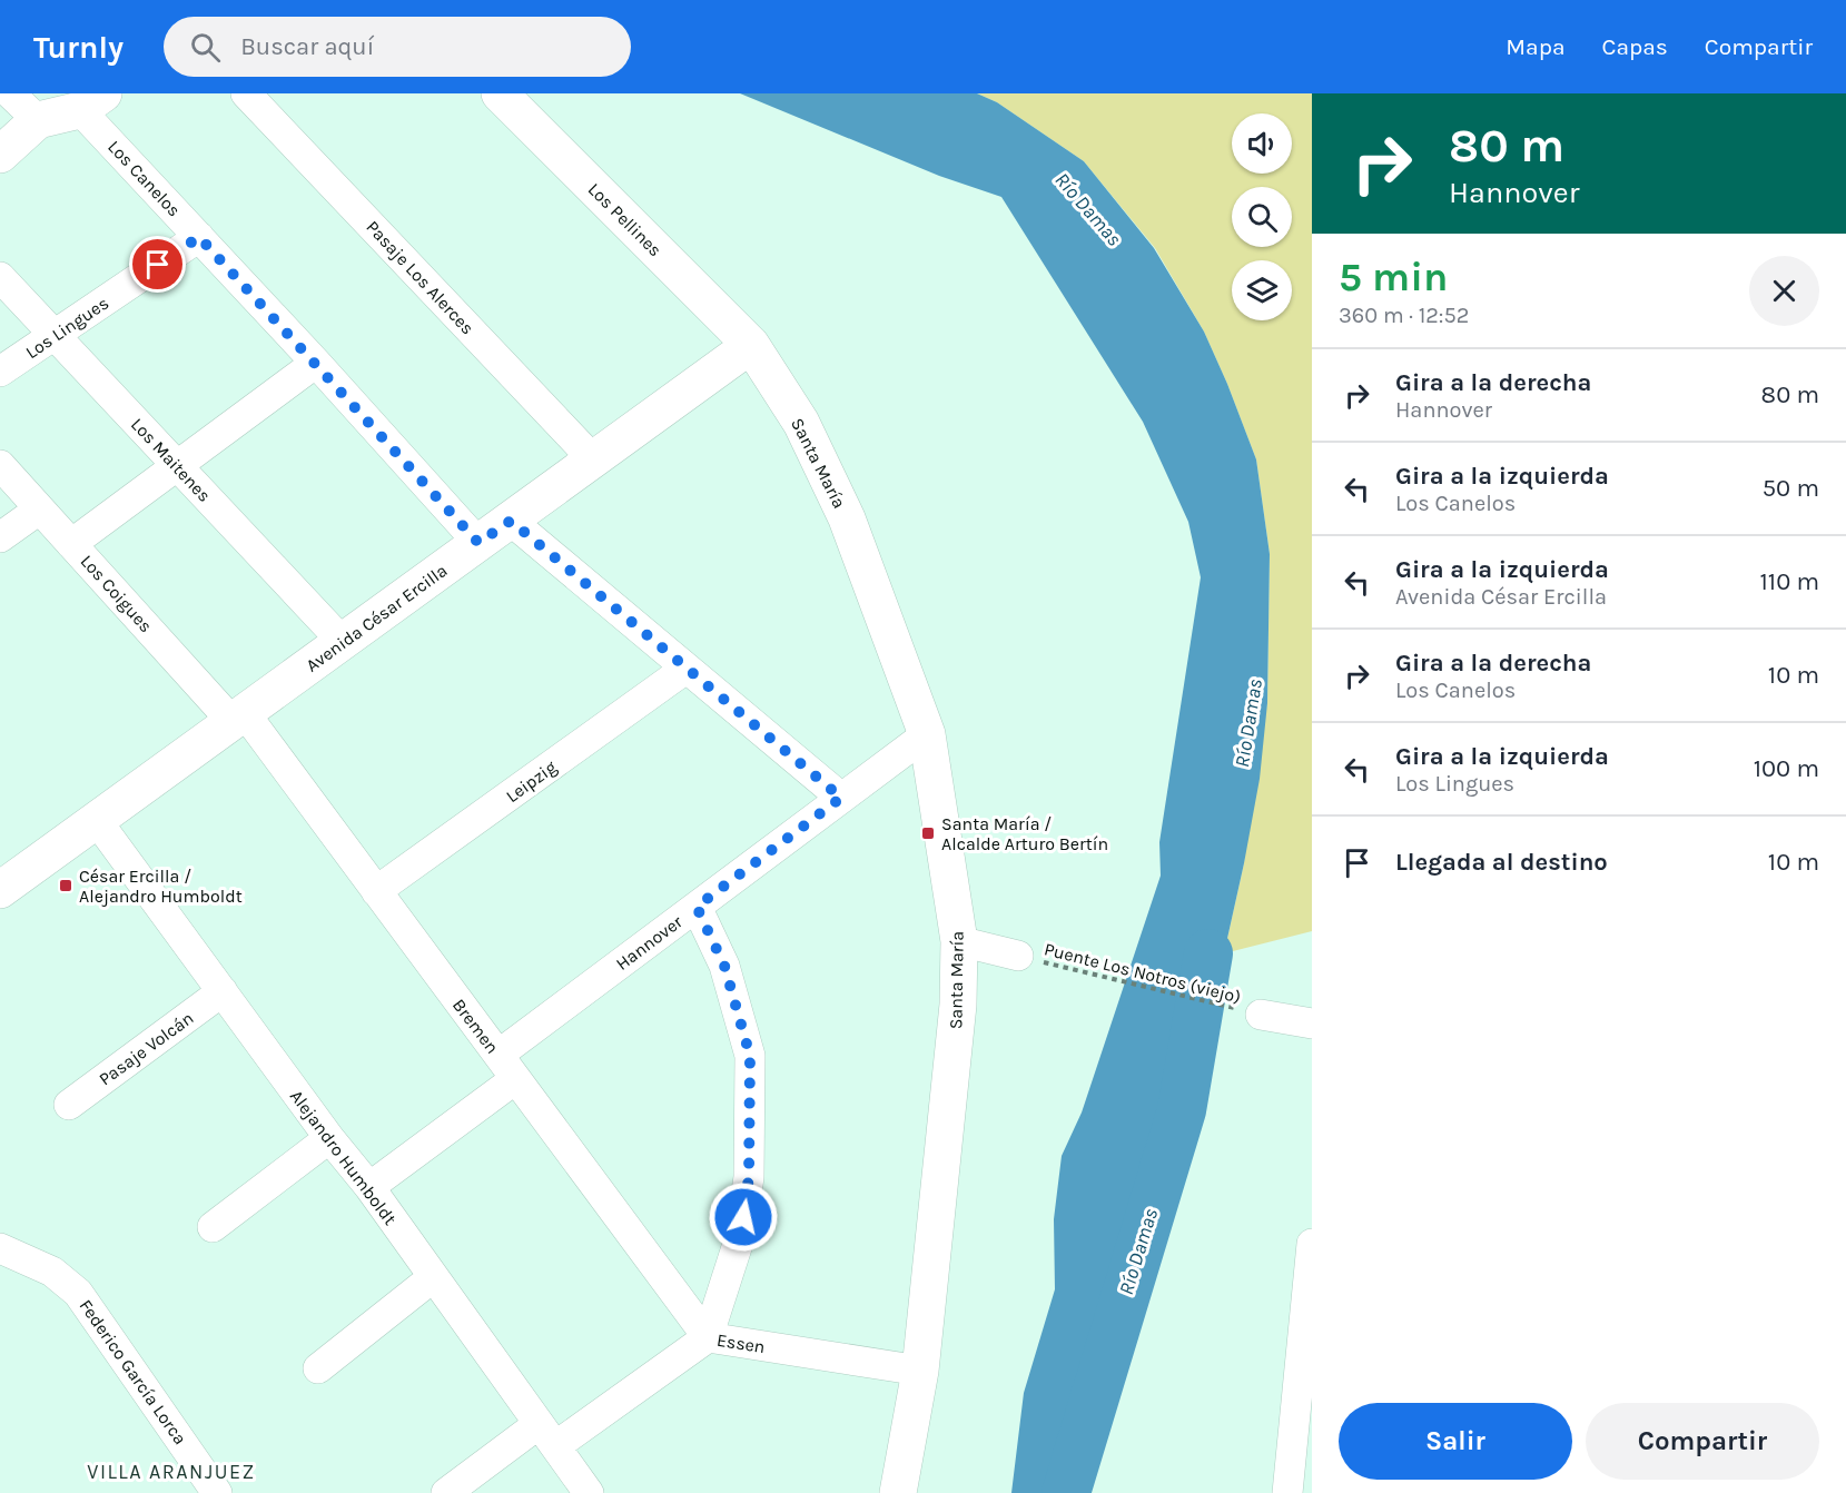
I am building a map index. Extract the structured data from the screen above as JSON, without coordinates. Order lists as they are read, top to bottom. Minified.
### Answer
{"streets":{"street":["Los Canelos","Los Pellines","Pasaje Los Alerces","Los Lingues","Los Maitenes","Santa María","Los Coigues","Avenida César Ercilla","Leipzig","Hannover","Bremen","Pasaje Volcán","Alejandro Humboldt","Essen","Federico García Lorca"],"path":["Puente Los Notros (viejo)"]},"crossings":[["Los Canelos","Los Lingues"],["Los Canelos","Avenida César Ercilla"],["Los Pellines","Santa María"],["Los Pellines","Avenida César Ercilla"],["Pasaje Los Alerces","Avenida César Ercilla"],["Los Lingues","Los Maitenes"],["Los Maitenes","Avenida César Ercilla"],["Santa María","Avenida César Ercilla"],["Santa María","Hannover"],["Santa María","Essen"],["Los Coigues","Avenida César Ercilla"],["Los Coigues","Bremen"],["Avenida César Ercilla","Bremen"],["Avenida César Ercilla","Alejandro Humboldt"],["Leipzig","Bremen"],["Hannover","Bremen"],["Hannover","Alejandro Humboldt"],["Bremen","Essen"],["Pasaje Volcán","Alejandro Humboldt"],["Alejandro Humboldt","Essen"]],"districts":["VILLA ARANJUEZ"],"water":["Río Damas"],"places":{"transit":["Santa María / Alcalde Arturo Bertín","César Ercilla / Alejandro Humboldt"]},"page":{"header":"Turnly","search":"Buscar aquí","nav":["Mapa","Capas","Compartir"],"turn":["80 m","Hannover"],"heading":["5 min","360 m · 12:52"],"list":[{"name":"Gira a la derecha","note":"Hannover","value":"80 m"},{"name":"Gira a la izquierda","note":"Los Canelos","value":"50 m"},{"name":"Gira a la izquierda","note":"Avenida César Ercilla","value":"110 m"},{"name":"Gira a la derecha","note":"Los Canelos","value":"10 m"},{"name":"Gira a la izquierda","note":"Los Lingues","value":"100 m"},{"name":"Llegada al destino","value":"10 m"}],"buttons":["Salir","Compartir"]}}
